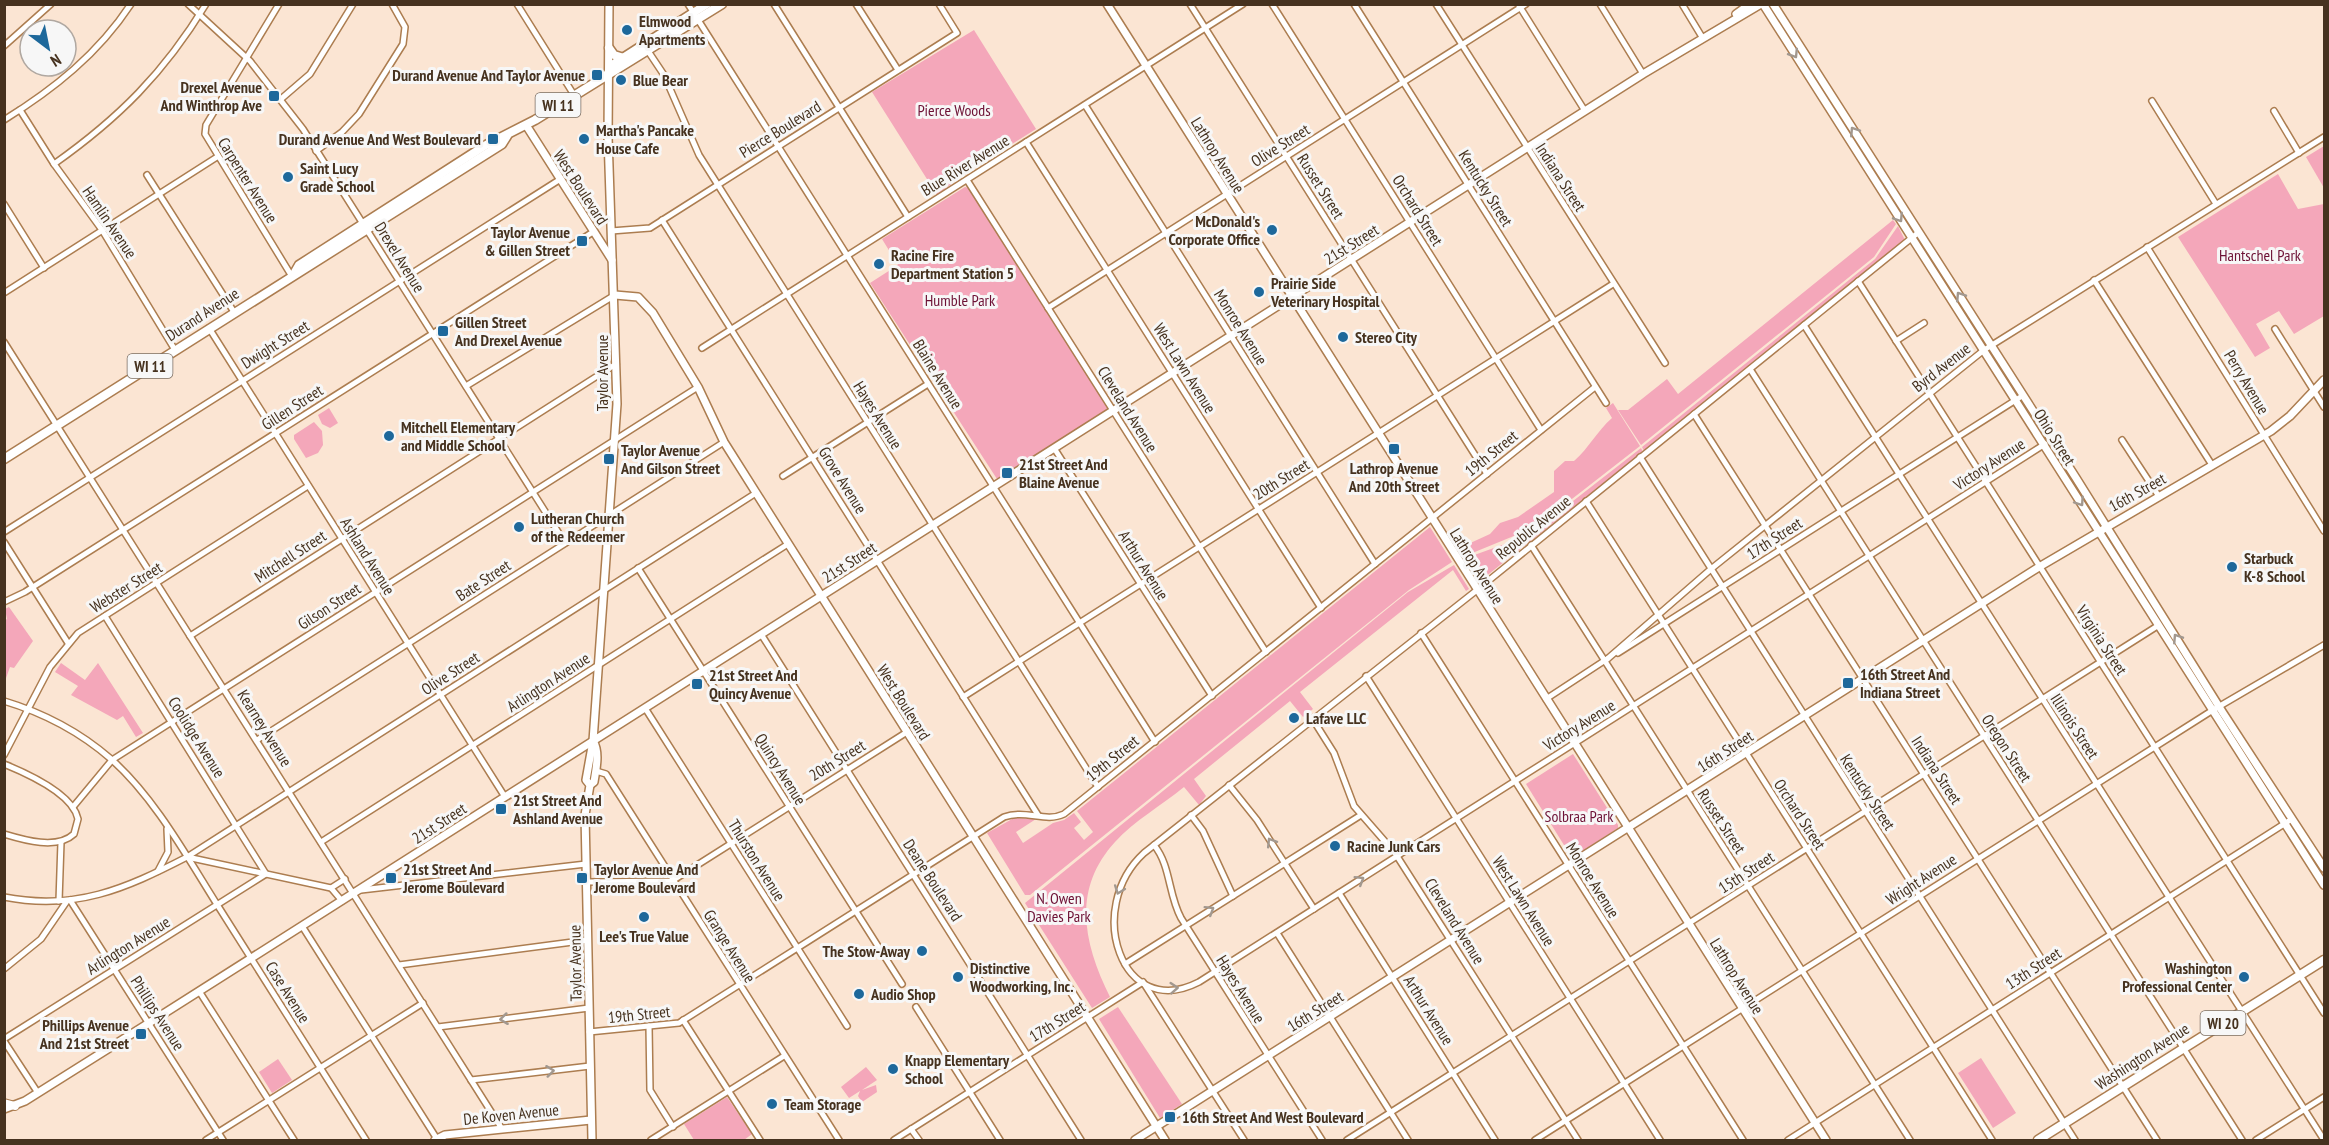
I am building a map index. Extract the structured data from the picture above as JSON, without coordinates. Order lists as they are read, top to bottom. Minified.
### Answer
{"streets":{"main road":["WI 11","Durand Avenue","WI 20","Washington Avenue"],"street":["Pierce Boulevard","Olive Street","Lathrop Avenue","Blue River Avenue","Indiana Street","Carpenter Avenue","Russet Street","West Boulevard","Kentucky Street","Orchard Street","Hamlin Avenue","21st Street","Drexel Avenue","Monroe Avenue","Dwight Street","Byrd Avenue","West Lawn Avenue","Taylor Avenue","Blaine Avenue","Perry Avenue","Gillen Street","Cleveland Avenue","Hayes Avenue","Ohio Street","19th Street","Victory Avenue","20th Street","Grove Avenue","16th Street","Republic Avenue","17th Street","Mitchell Street","Ashland Avenue","Arthur Avenue","Bate Street","Webster Street","Gilson Street","Virginia Street","Arlington Avenue","Illinois Street","Kearney Avenue","Coolidge Avenue","Oregon Street","Quincy Avenue","Thurston Avenue","15th Street","Wright Avenue","Deane Boulevard","Grange Avenue","13th Street","Case Avenue","Phillips Avenue","De Koven Avenue"]},"crossings":[["Pierce Boulevard","Taylor Avenue"],["Pierce Boulevard","Blaine Avenue"],["Pierce Boulevard","Hayes Avenue"],["Pierce Boulevard","Grove Avenue"],["Olive Street","Lathrop Avenue"],["Olive Street","Indiana Street"],["Olive Street","Russet Street"],["Olive Street","West Boulevard"],["Olive Street","Kentucky Street"],["Olive Street","Orchard Street"],["Olive Street","Monroe Avenue"],["Olive Street","West Lawn Avenue"],["Olive Street","Taylor Avenue"],["Olive Street","Cleveland Avenue"],["Olive Street","Ashland Avenue"],["Olive Street","Kearney Avenue"],["Olive Street","Coolidge Avenue"],["Olive Street","Quincy Avenue"],["Olive Street","Case Avenue"],["Olive Street","Phillips Avenue"],["Lathrop Avenue","Blue River Avenue"],["Lathrop Avenue","21st Street"],["Lathrop Avenue","19th Street"],["Lathrop Avenue","Victory Avenue"],["Lathrop Avenue","20th Street"],["Lathrop Avenue","16th Street"],["Lathrop Avenue","Republic Avenue"],["Lathrop Avenue","17th Street"],["Lathrop Avenue","15th Street"],["Lathrop Avenue","Wright Avenue"],["Lathrop Avenue","13th Street"],["Blue River Avenue","Russet Street"],["Blue River Avenue","Monroe Avenue"],["Blue River Avenue","West Lawn Avenue"],["Blue River Avenue","Blaine Avenue"],["Blue River Avenue","Cleveland Avenue"],["Blue River Avenue","Hayes Avenue"],["Blue River Avenue","Grove Avenue"],["Indiana Street","21st Street"],["Indiana Street","Byrd Avenue"],["Indiana Street","Victory Avenue"],["Indiana Street","20th Street"],["Indiana Street","16th Street"],["Indiana Street","Republic Avenue"],["Indiana Street","17th Street"],["Indiana Street","15th Street"],["Indiana Street","Wright Avenue"],["Indiana Street","13th Street"],["Indiana Street","Washington Avenue"],["Carpenter Avenue","Drexel Avenue"],["Carpenter Avenue","Durand Avenue"],["Russet Street","21st Street"],["Russet Street","Byrd Avenue"],["Russet Street","19th Street"],["Russet Street","Victory Avenue"],["Russet Street","20th Street"],["Russet Street","16th Street"],["Russet Street","Republic Avenue"],["Russet Street","17th Street"],["Russet Street","15th Street"],["Russet Street","Wright Avenue"],["Russet Street","13th Street"],["West Boulevard","21st Street"],["West Boulevard","Durand Avenue"],["West Boulevard","Dwight Street"],["West Boulevard","Taylor Avenue"],["West Boulevard","Gillen Street"],["West Boulevard","19th Street"],["West Boulevard","20th Street"],["West Boulevard","16th Street"],["West Boulevard","17th Street"],["West Boulevard","Bate Street"],["West Boulevard","Gilson Street"],["West Boulevard","Arlington Avenue"],["Kentucky Street","21st Street"],["Kentucky Street","Byrd Avenue"],["Kentucky Street","19th Street"],["Kentucky Street","Victory Avenue"],["Kentucky Street","20th Street"],["Kentucky Street","16th Street"],["Kentucky Street","Republic Avenue"],["Kentucky Street","17th Street"],["Kentucky Street","15th Street"],["Kentucky Street","Wright Avenue"],["Kentucky Street","13th Street"],["Kentucky Street","Washington Avenue"],["Orchard Street","21st Street"],["Orchard Street","Byrd Avenue"],["Orchard Street","19th Street"],["Orchard Street","Victory Avenue"],["Orchard Street","20th Street"],["Orchard Street","16th Street"],["Orchard Street","Republic Avenue"],["Orchard Street","17th Street"],["Orchard Street","15th Street"],["Orchard Street","Wright Avenue"],["Orchard Street","13th Street"],["Hamlin Avenue","Durand Avenue"],["21st Street","Monroe Avenue"],["21st Street","West Lawn Avenue"],["21st Street","Taylor Avenue"],["21st Street","Blaine Avenue"],["21st Street","Cleveland Avenue"],["21st Street","Hayes Avenue"],["21st Street","Ohio Street"],["21st Street","Grove Avenue"],["21st Street","Ashland Avenue"],["21st Street","Arthur Avenue"],["21st Street","Kearney Avenue"],["21st Street","Quincy Avenue"],["21st Street","Thurston Avenue"],["21st Street","Deane Boulevard"],["21st Street","Case Avenue"],["21st Street","Phillips Avenue"],["Drexel Avenue","Durand Avenue"],["Drexel Avenue","Dwight Street"],["Drexel Avenue","Gillen Street"],["Drexel Avenue","Mitchell Street"],["Drexel Avenue","Bate Street"],["Drexel Avenue","Gilson Street"],["Durand Avenue","Taylor Avenue"],["Durand Avenue","Blaine Avenue"],["Durand Avenue","Hayes Avenue"],["Durand Avenue","Ashland Avenue"],["Durand Avenue","Kearney Avenue"],["Monroe Avenue","19th Street"],["Monroe Avenue","Victory Avenue"],["Monroe Avenue","20th Street"],["Monroe Avenue","16th Street"],["Monroe Avenue","Republic Avenue"],["Monroe Avenue","15th Street"],["Monroe Avenue","Wright Avenue"],["Dwight Street","Ashland Avenue"],["Dwight Street","Kearney Avenue"],["Byrd Avenue","Perry Avenue"],["Byrd Avenue","Ohio Street"],["Byrd Avenue","17th Street"],["Byrd Avenue","Virginia Street"],["Byrd Avenue","Illinois Street"],["Byrd Avenue","Oregon Street"],["West Lawn Avenue","19th Street"],["West Lawn Avenue","Victory Avenue"],["West Lawn Avenue","20th Street"],["West Lawn Avenue","16th Street"],["West Lawn Avenue","Republic Avenue"],["West Lawn Avenue","15th Street"],["West Lawn Avenue","Wright Avenue"],["Taylor Avenue","19th Street"],["Taylor Avenue","Mitchell Street"],["Taylor Avenue","Bate Street"],["Taylor Avenue","Gilson Street"],["Taylor Avenue","Arlington Avenue"],["Taylor Avenue","Grange Avenue"],["Taylor Avenue","De Koven Avenue"],["Blaine Avenue","19th Street"],["Blaine Avenue","20th Street"],["Perry Avenue","16th Street"],["Gillen Street","Ashland Avenue"],["Gillen Street","Kearney Avenue"],["Cleveland Avenue","19th Street"],["Cleveland Avenue","Victory Avenue"],["Cleveland Avenue","20th Street"],["Cleveland Avenue","16th Street"],["Cleveland Avenue","Republic Avenue"],["Cleveland Avenue","15th Street"],["Cleveland Avenue","Wright Avenue"],["Hayes Avenue","19th Street"],["Hayes Avenue","Victory Avenue"],["Hayes Avenue","20th Street"],["Hayes Avenue","16th Street"],["Hayes Avenue","Republic Avenue"],["Ohio Street","Victory Avenue"],["Ohio Street","16th Street"],["Ohio Street","Republic Avenue"],["Ohio Street","17th Street"],["Ohio Street","15th Street"],["Ohio Street","Wright Avenue"],["Ohio Street","13th Street"],["19th Street","Grove Avenue"],["19th Street","Arthur Avenue"],["19th Street","Quincy Avenue"],["19th Street","Thurston Avenue"],["19th Street","Deane Boulevard"],["19th Street","Grange Avenue"],["Victory Avenue","17th Street"],["Victory Avenue","Arthur Avenue"],["Victory Avenue","Virginia Street"],["Victory Avenue","Illinois Street"],["Victory Avenue","Oregon Street"],["20th Street","Grove Avenue"],["20th Street","Arthur Avenue"],["20th Street","Quincy Avenue"],["20th Street","Thurston Avenue"],["20th Street","Deane Boulevard"],["20th Street","Grange Avenue"],["16th Street","Arthur Avenue"],["16th Street","Virginia Street"],["16th Street","Illinois Street"],["16th Street","Oregon Street"],["Republic Avenue","Virginia Street"],["Republic Avenue","Illinois Street"],["Republic Avenue","Oregon Street"],["17th Street","Virginia Street"],["17th Street","Illinois Street"],["17th Street","Oregon Street"],["17th Street","Deane Boulevard"],["Mitchell Street","Ashland Avenue"],["Mitchell Street","Kearney Avenue"],["Ashland Avenue","Bate Street"],["Ashland Avenue","Webster Street"],["Ashland Avenue","Gilson Street"],["Ashland Avenue","Arlington Avenue"],["Arthur Avenue","15th Street"],["Bate Street","Kearney Avenue"],["Webster Street","Kearney Avenue"],["Webster Street","Coolidge Avenue"],["Webster Street","Case Avenue"],["Gilson Street","Kearney Avenue"],["Gilson Street","Coolidge Avenue"],["Gilson Street","Case Avenue"],["Virginia Street","15th Street"],["Virginia Street","Wright Avenue"],["Virginia Street","13th Street"],["Virginia Street","Washington Avenue"],["Arlington Avenue","Kearney Avenue"],["Arlington Avenue","Coolidge Avenue"],["Arlington Avenue","Quincy Avenue"],["Arlington Avenue","Case Avenue"],["Arlington Avenue","Phillips Avenue"],["Illinois Street","15th Street"],["Illinois Street","Wright Avenue"],["Illinois Street","13th Street"],["Illinois Street","Washington Avenue"],["Kearney Avenue","De Koven Avenue"],["Oregon Street","15th Street"],["Oregon Street","Wright Avenue"],["Oregon Street","13th Street"],["Oregon Street","Washington Avenue"]],"parks":["Pierce Woods","Hantschel Park","Humble Park","Solbraa Park","N. Owen Davies Park"],"places":{"other":["Elmwood Apartments","Blue Bear","Martha's Pancake House Cafe","Saint Lucy Grade School","McDonald's Corporate Office","Racine Fire Department Station 5","Prairie Side Veterinary Hospital","Stereo City","Mitchell Elementary and Middle School","Lutheran Church of the Redeemer","Starbuck K-8 School","Lafave LLC","Racine Junk Cars","Lee's True Value","The Stow-Away","Distinctive Woodworking, Inc.","Washington Professional Center","Audio Shop","Knapp Elementary School","Team Storage"],"transit":["Durand Avenue And Taylor Avenue","Drexel Avenue And Winthrop Ave","Durand Avenue And West Boulevard","Taylor Avenue & Gillen Street","Gillen Street And Drexel Avenue","Lathrop Avenue And 20th Street","Taylor Avenue And Gilson Street","21st Street And Blaine Avenue","16th Street And Indiana Street","21st Street And Quincy Avenue","21st Street And Ashland Avenue","21st Street And Jerome Boulevard","Taylor Avenue And Jerome Boulevard","Phillips Avenue And 21st Street","16th Street And West Boulevard"]},"north":"bottom right"}
